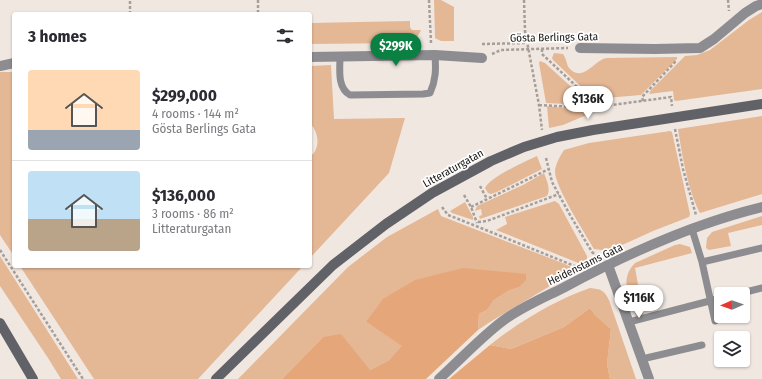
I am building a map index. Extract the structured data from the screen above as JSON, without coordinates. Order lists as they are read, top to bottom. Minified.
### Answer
{"streets":{"street":["Gösta Berlings Gata","Litteraturgatan","Heidenstams Gata"]},"north":"left","page":{"heading":"3 homes","price":["$299K","$136K","$116K"],"list":[{"name":"$299,000","note":"4 rooms · 144 m² · Gösta Berlings Gata"},{"name":"$136,000","note":"3 rooms · 86 m² · Litteraturgatan"}]}}
